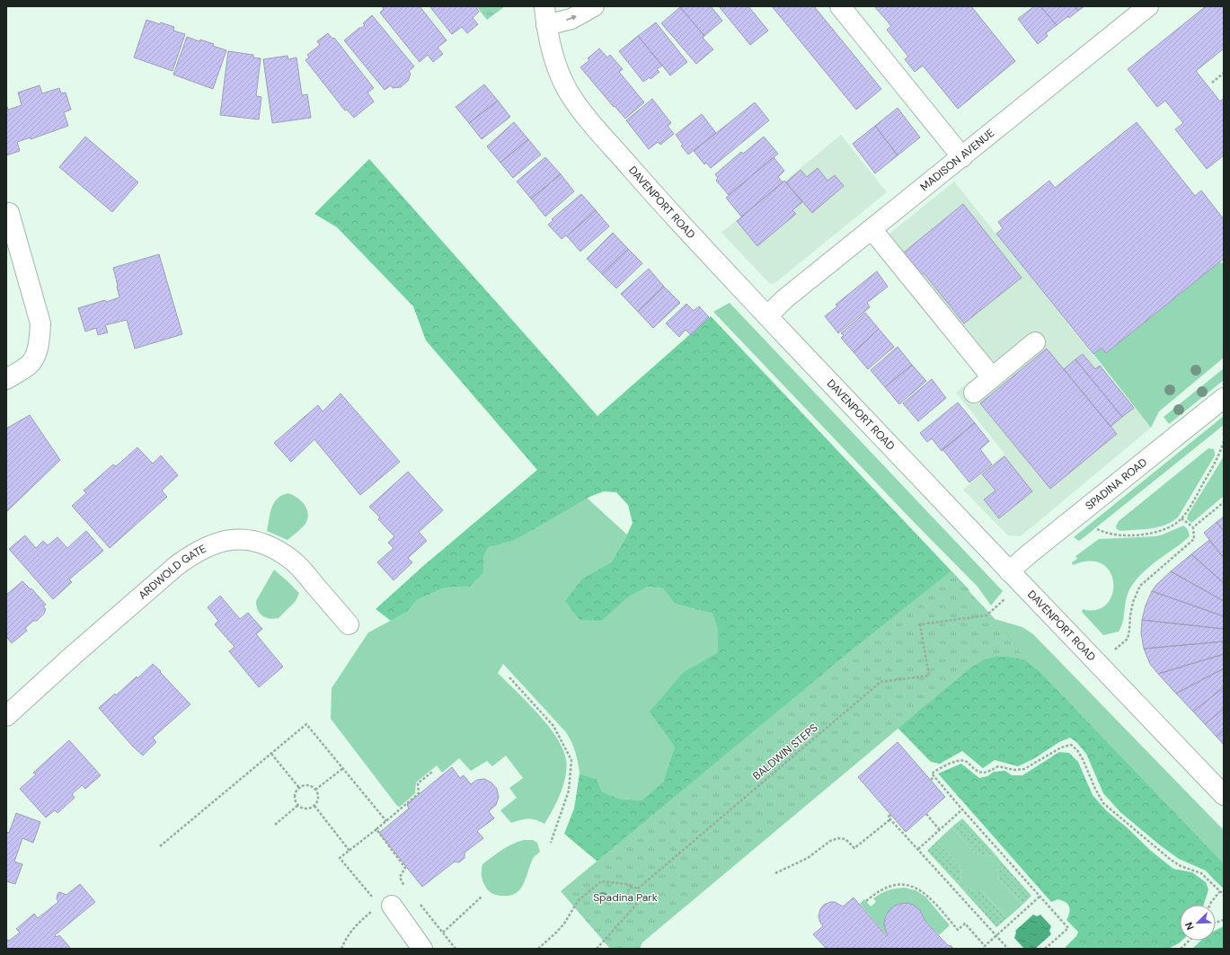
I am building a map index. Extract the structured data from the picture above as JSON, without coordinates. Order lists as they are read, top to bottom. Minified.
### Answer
{"streets":{"street":["MADISON AVENUE","DAVENPORT ROAD","SPADINA ROAD","ARDWOLD GATE"],"path":["BALDWIN STEPS"]},"crossings":[["MADISON AVENUE","DAVENPORT ROAD"],["DAVENPORT ROAD","SPADINA ROAD"]],"parks":["Spadina Park"],"north":"bottom left"}
